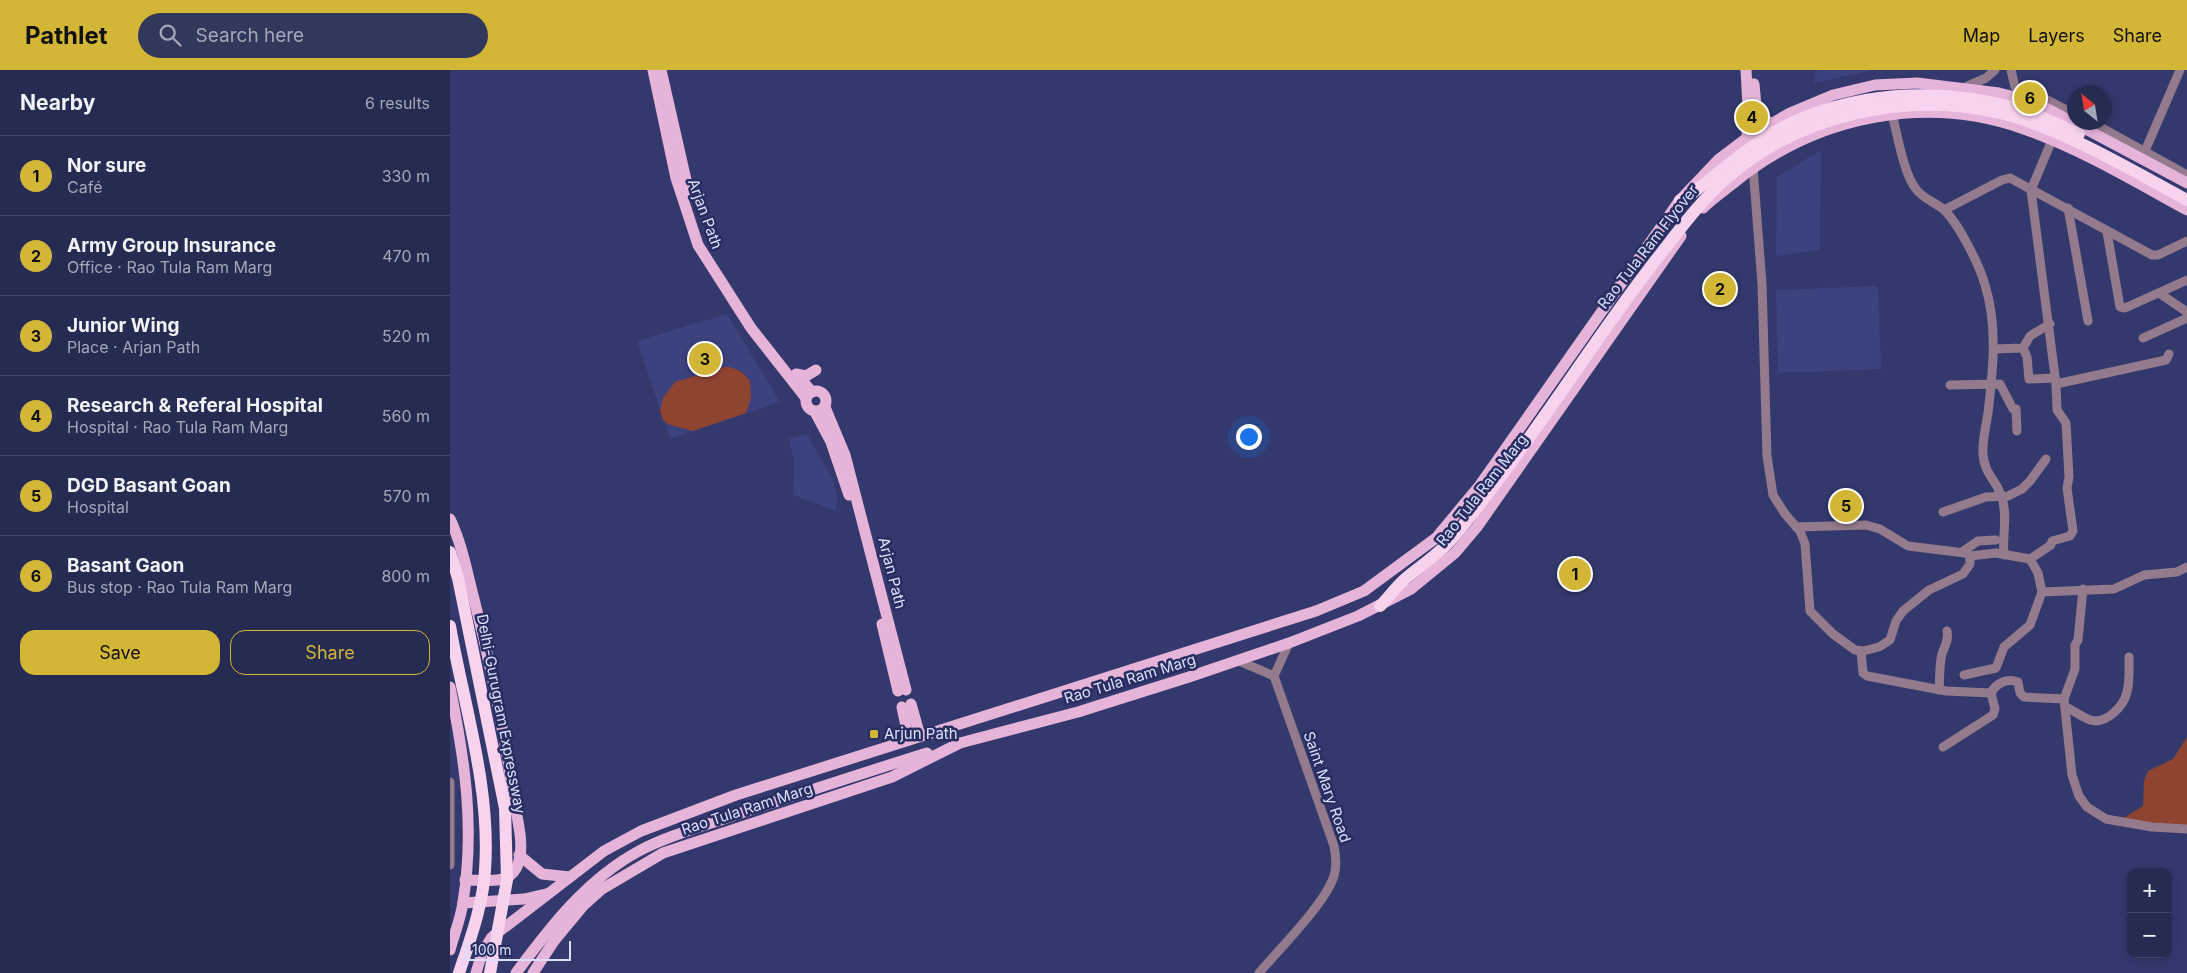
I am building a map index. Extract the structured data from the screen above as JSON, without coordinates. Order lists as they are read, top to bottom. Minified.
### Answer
{"streets":{"highway":["Rao Tula Ram Flyover","Delhi-Gurugram Expressway"],"main road":["Arjan Path","Rao Tula Ram Marg"],"street":["Saint Mary Road"]},"crossings":[["Rao Tula Ram Flyover","Rao Tula Ram Marg"]],"places":{"transit":["Arjun Path"]},"scale_bar":"100 m","north":"top left","page":{"header":"Pathlet","search":"Search here","nav":["Map","Layers","Share"],"heading":["Nearby","6 results"],"pins":["6","4","2","3","5","1"],"list":[{"mark":"1","name":"Nor sure","note":"Café","value":"330 m"},{"mark":"2","name":"Army Group Insurance","note":"Office · Rao Tula Ram Marg","value":"470 m"},{"mark":"3","name":"Junior Wing","note":"Place · Arjan Path","value":"520 m"},{"mark":"4","name":"Research & Referal Hospital","note":"Hospital · Rao Tula Ram Marg","value":"560 m"},{"mark":"5","name":"DGD Basant Goan","note":"Hospital","value":"570 m"},{"mark":"6","name":"Basant Gaon","note":"Bus stop · Rao Tula Ram Marg","value":"800 m"}],"buttons":["Save","Share"],"map_buttons":["+","−"],"scale":"100 m"}}
